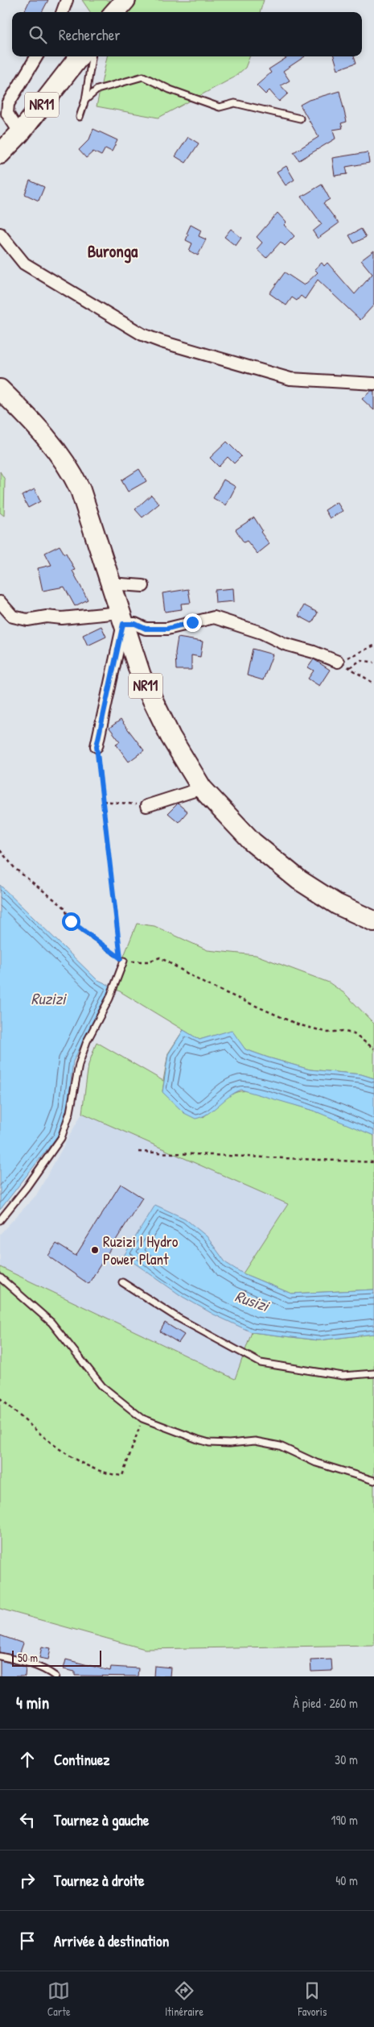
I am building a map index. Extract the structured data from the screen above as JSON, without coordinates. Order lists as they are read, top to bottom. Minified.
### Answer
{"streets":{"highway":["NR11"]},"districts":["Buronga"],"water":["Ruzizi","Rusizi"],"places":["Ruzizi I Hydro Power Plant"],"scale_bar":"50 m","page":{"search":"Rechercher","scale":"50 m","heading":["4 min","À pied · 260 m"],"list":[["Continuez","30 m"],["Tournez à gauche","190 m"],["Tournez à droite","40 m"],"Arrivée à destination"],"nav":["Carte","Itinéraire","Favoris"]}}
